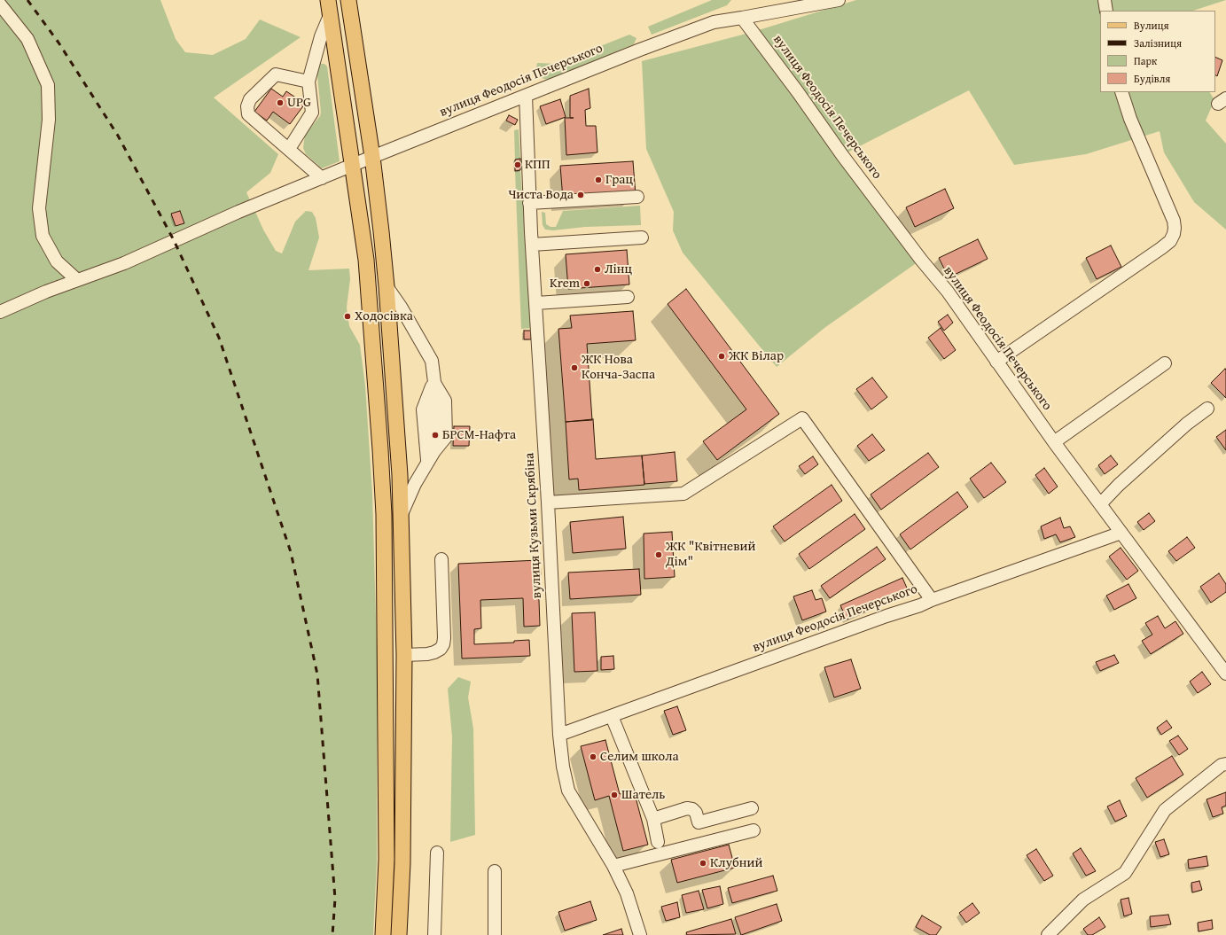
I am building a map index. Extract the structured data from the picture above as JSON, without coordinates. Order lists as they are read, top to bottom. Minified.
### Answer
{"streets":{"street":["вулиця Феодосія Печерського","вулиця Кузьми Скрябіна"]},"crossings":[["вулиця Феодосія Печерського","вулиця Кузьми Скрябіна"]],"places":["UPG","КПП","Грац","Чиста Вода","Лінц","Krem","Ходосівка","ЖК Вілар","ЖК Нова Конча-Заспа","БРСМ-Нафта","ЖК \"Квітневий Дім\"","Селим школа","Шатель","Клубний"],"legend":["Вулиця","Залізниця","Парк","Будівля"]}
